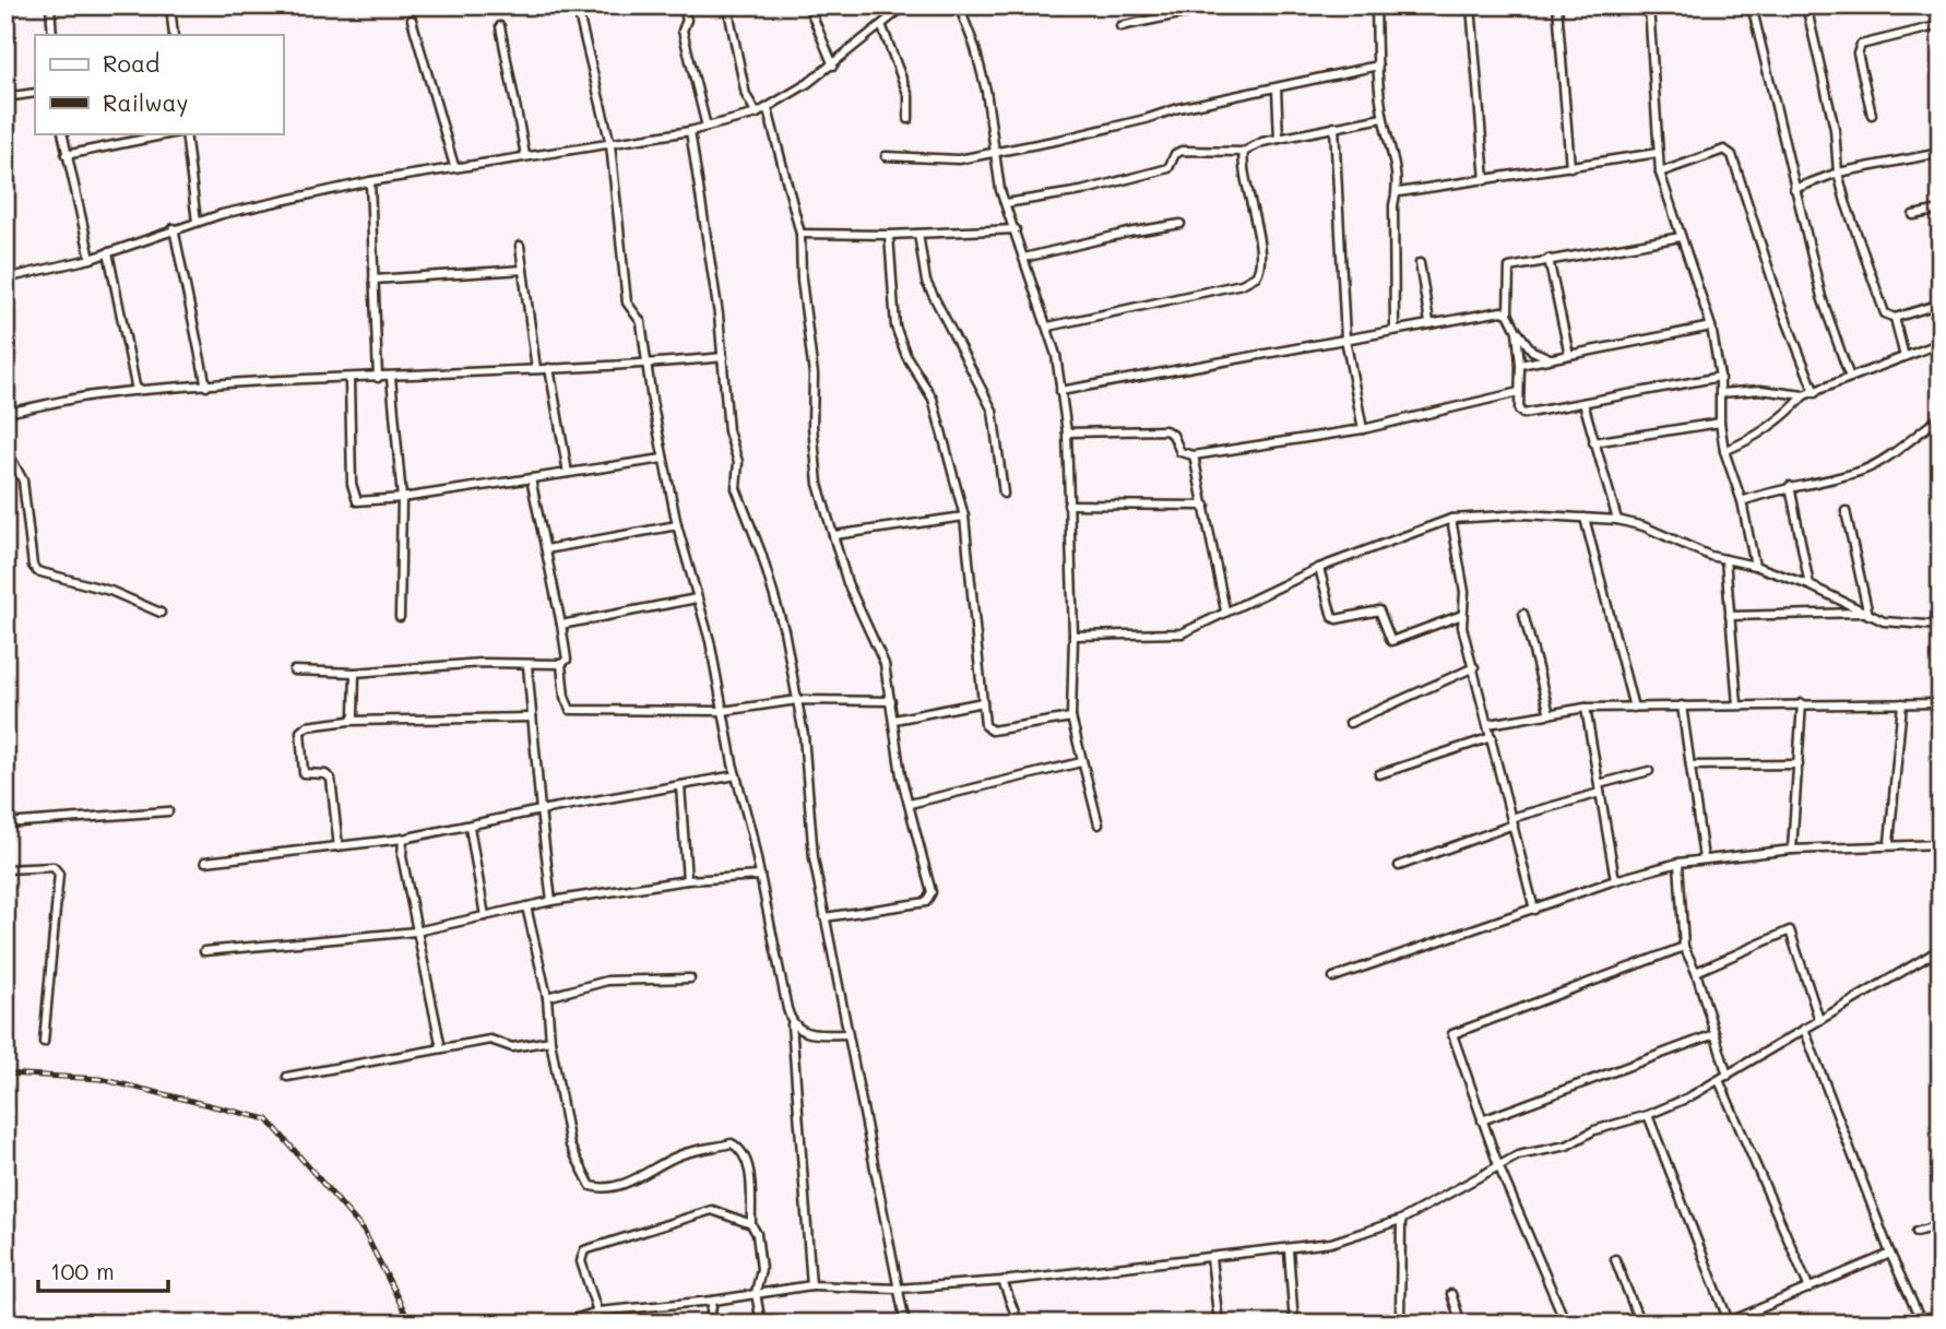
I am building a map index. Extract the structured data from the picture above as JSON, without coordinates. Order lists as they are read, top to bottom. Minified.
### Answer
{"legend":["Road","Railway"],"scale_bar":"100 m"}
